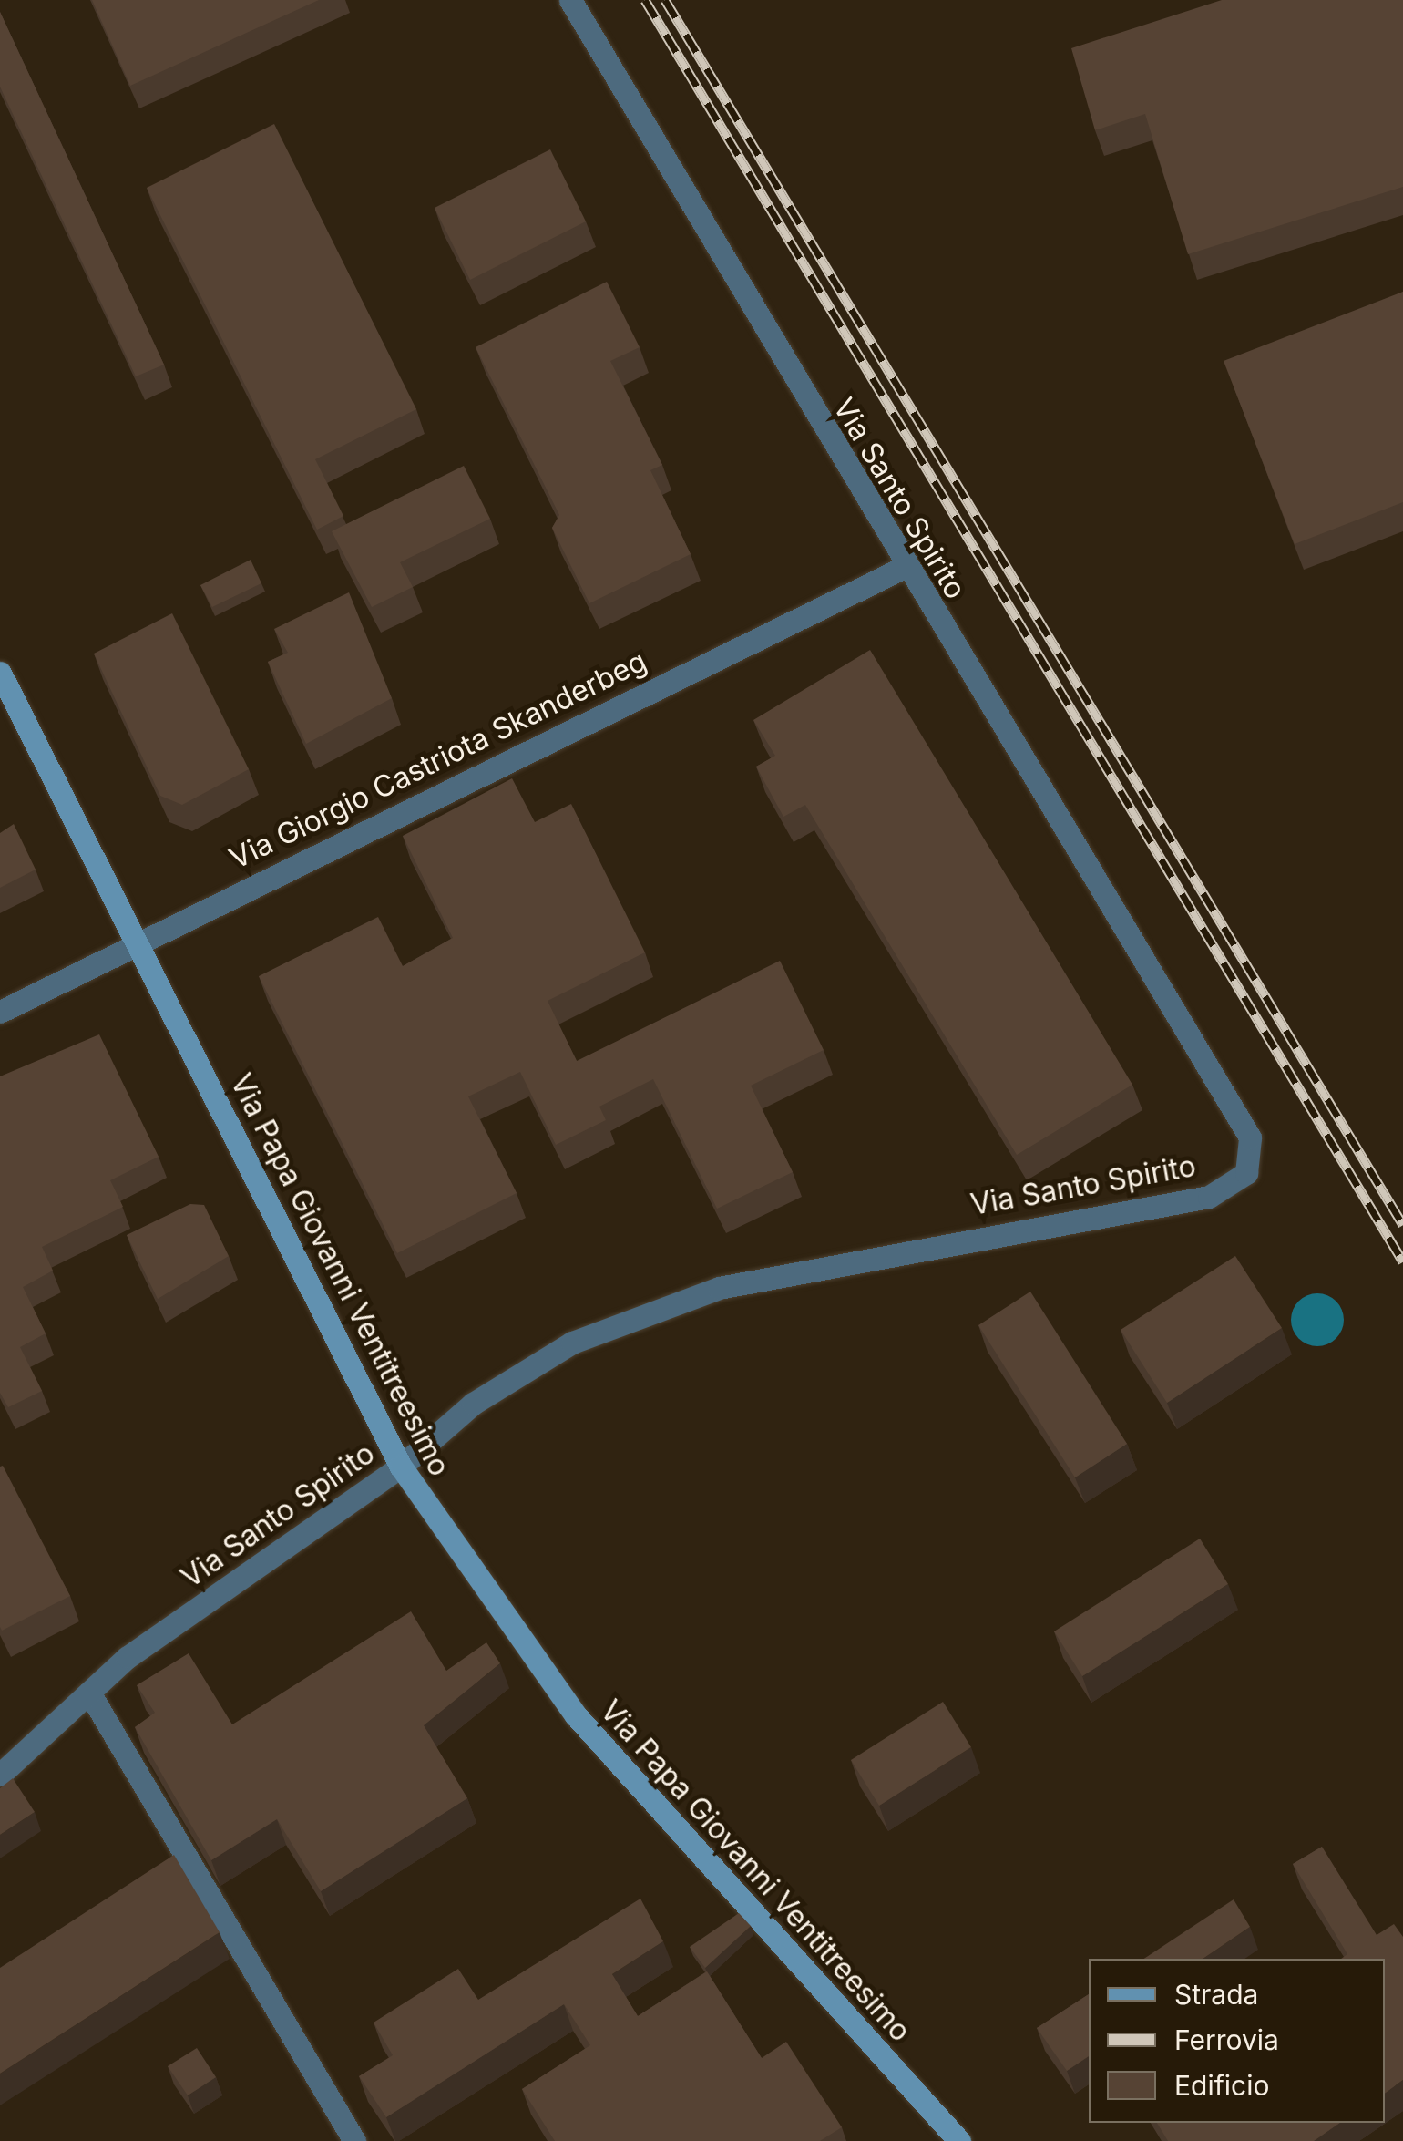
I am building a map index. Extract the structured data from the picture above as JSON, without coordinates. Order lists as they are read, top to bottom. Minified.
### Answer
{"streets":{"street":["Via Santo Spirito","Via Giorgio Castriota Skanderbeg","Via Papa Giovanni Ventitreesimo"]},"crossings":[["Via Santo Spirito","Via Giorgio Castriota Skanderbeg"],["Via Santo Spirito","Via Papa Giovanni Ventitreesimo"],["Via Giorgio Castriota Skanderbeg","Via Papa Giovanni Ventitreesimo"]],"legend":["Strada","Ferrovia","Edificio"]}
